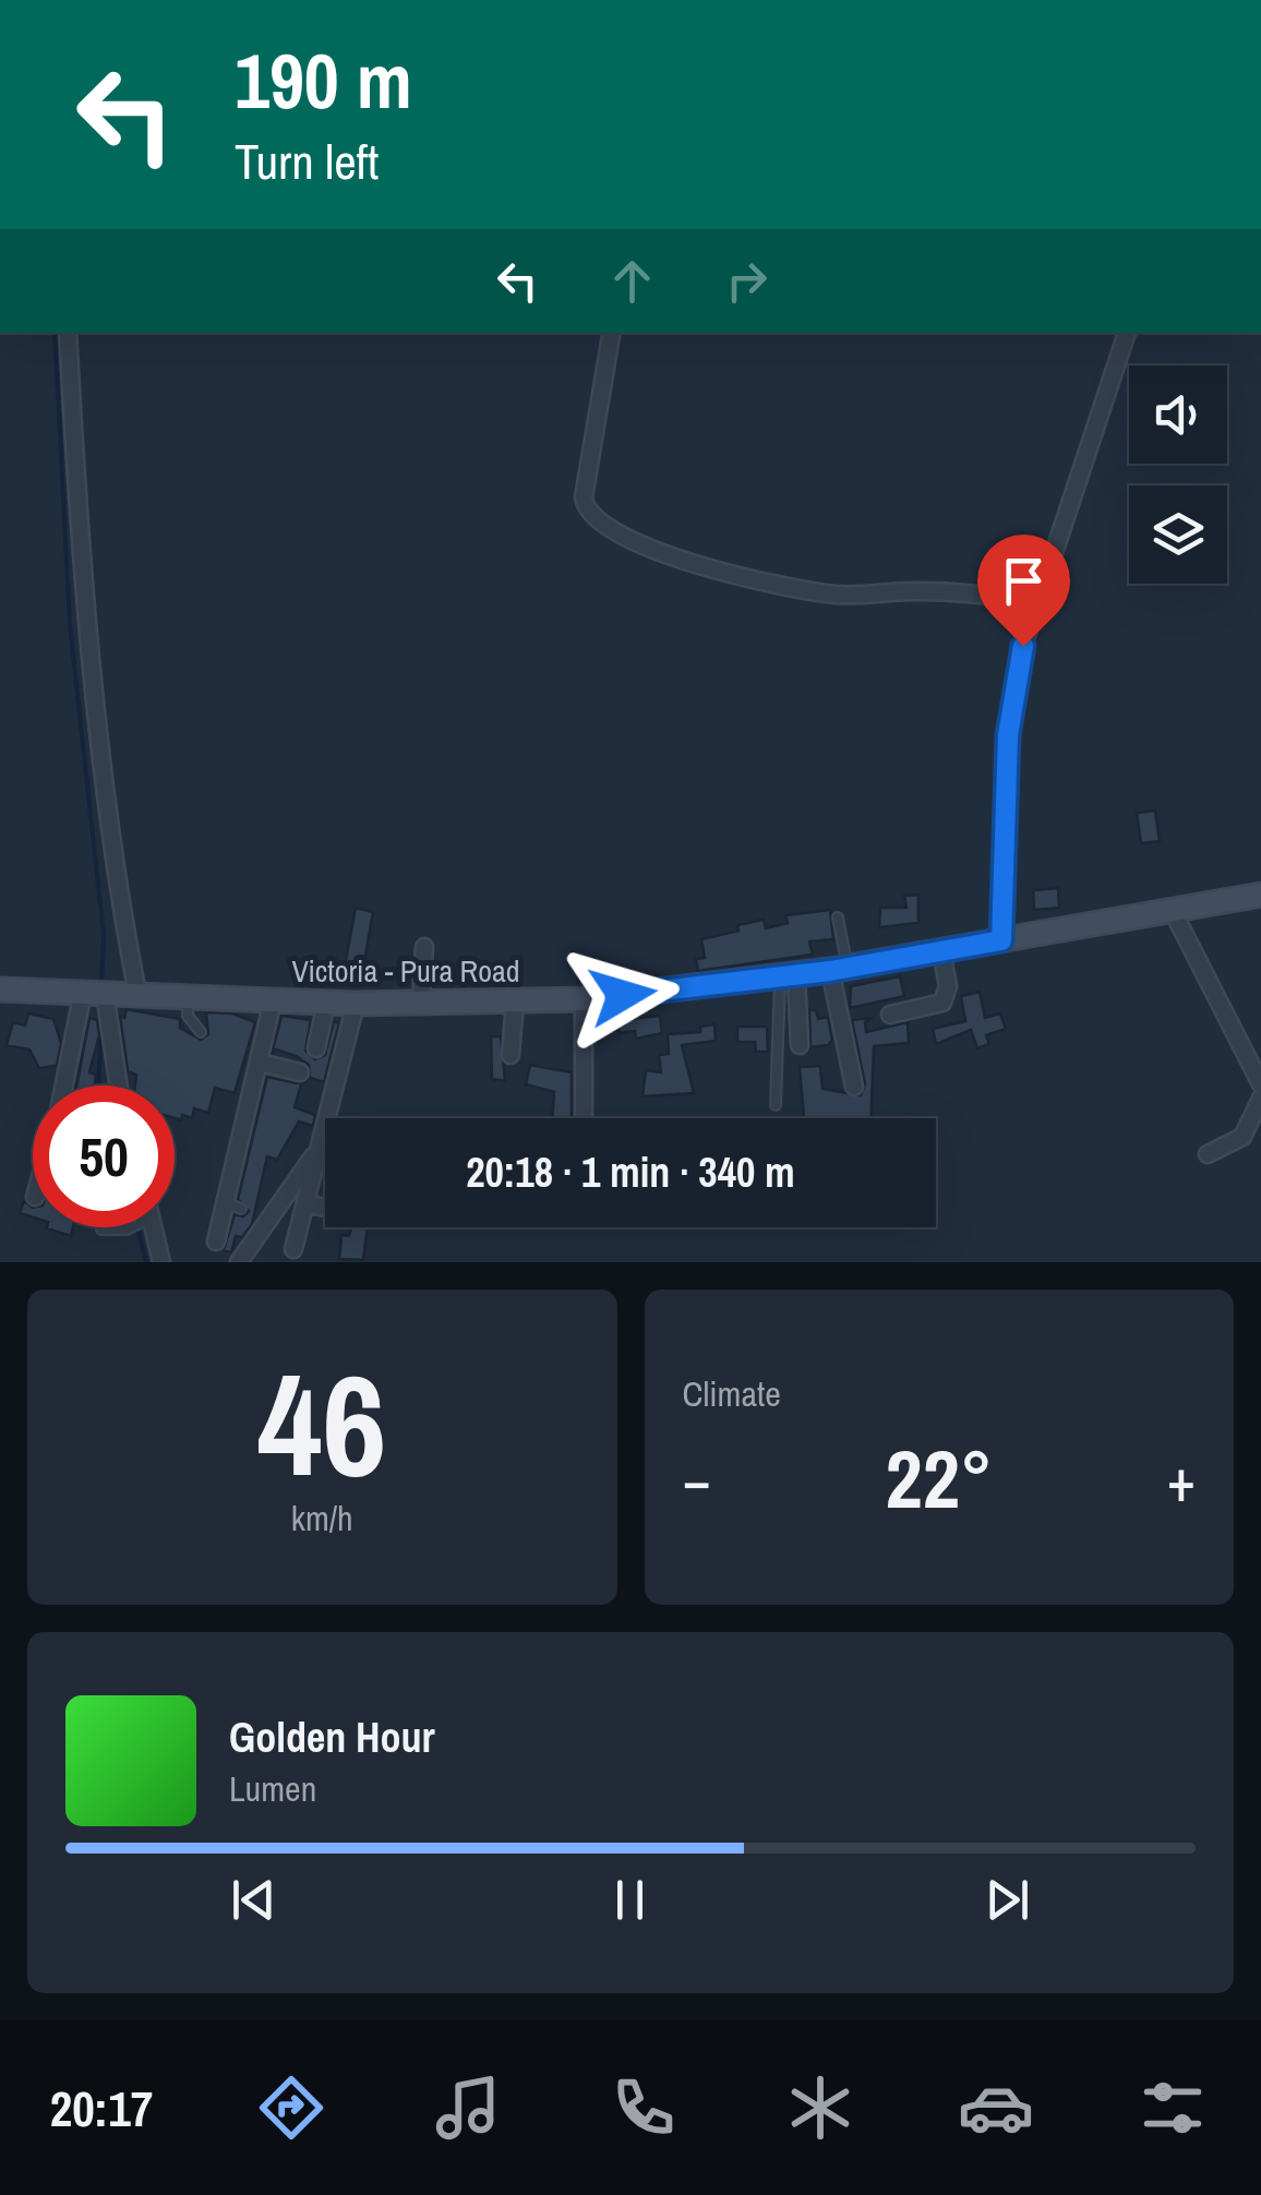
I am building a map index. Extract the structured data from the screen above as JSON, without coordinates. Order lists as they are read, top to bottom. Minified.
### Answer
{"streets":{"main road":["Victoria - Pura Road"]},"page":{"turn":["190 m","Turn left"],"limit":"50","trip":"20:18 · 1 min · 340 m","tile":[["46","km/h"],"Climate"],"heat":["−","22°","+"],"song":["Golden Hour","Lumen"],"tabs":"20:17"}}
